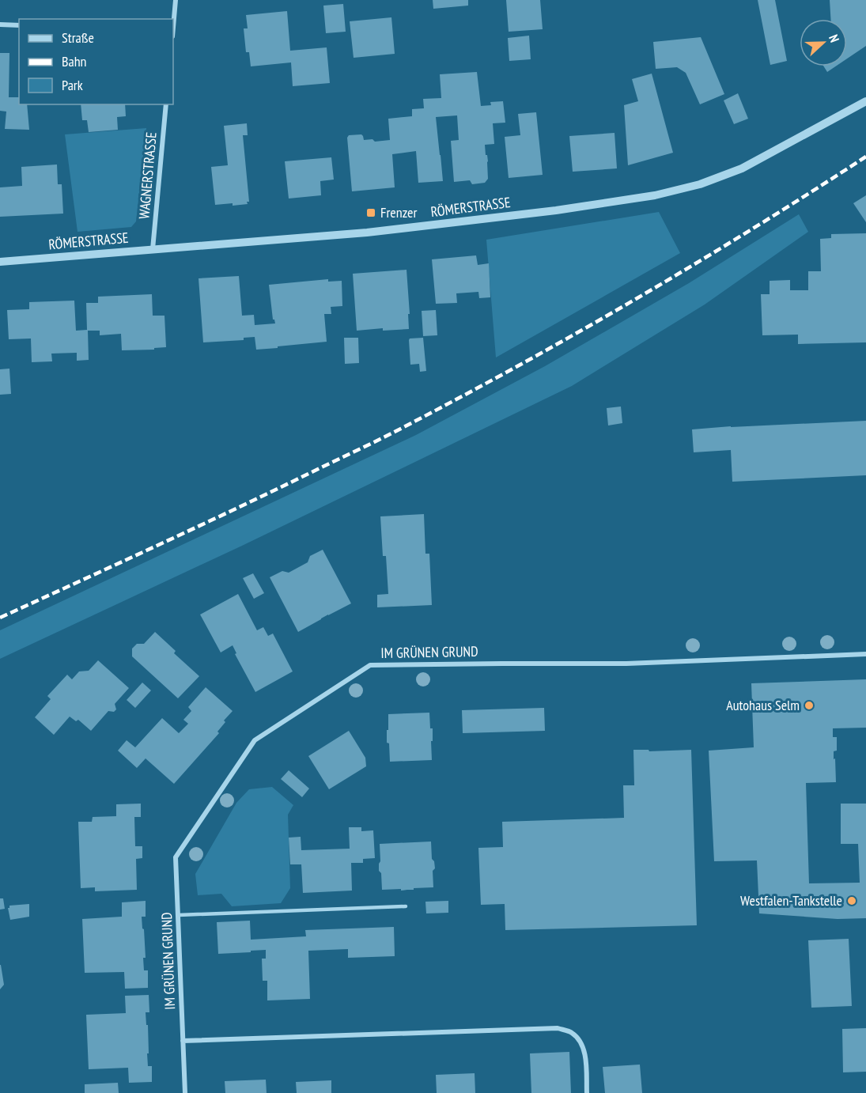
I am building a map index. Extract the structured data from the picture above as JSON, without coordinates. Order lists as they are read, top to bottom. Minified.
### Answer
{"streets":{"street":["WAGNERSTRASSE","RÖMERSTRASSE","IM GRÜNEN GRUND"]},"crossings":[["WAGNERSTRASSE","RÖMERSTRASSE"]],"places":{"transit":["Frenzer"],"other":["Autohaus Selm","Westfalen-Tankstelle"]},"legend":["Straße","Bahn","Park"],"north":"right"}
